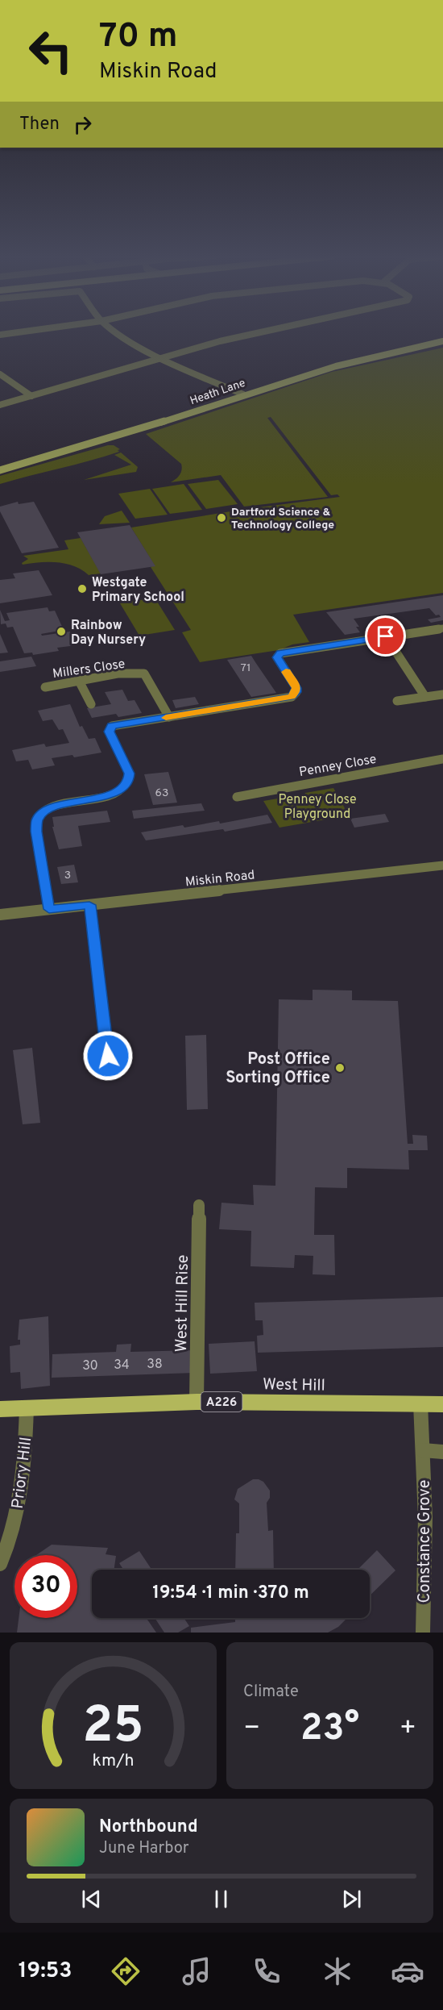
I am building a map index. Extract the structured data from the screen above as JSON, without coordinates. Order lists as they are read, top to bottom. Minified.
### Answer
{"streets":{"main road":["West Hill","A226"],"street":["Heath Lane","Millers Close","Penney Close","Miskin Road","West Hill Rise","Priory Hill","Constance Grove"]},"crossings":[["West Hill Rise","West Hill"],["West Hill","Priory Hill"],["West Hill","Constance Grove"]],"parks":["Penney Close Playground"],"places":["Dartford Science & Technology College","Westgate Primary School","Rainbow Day Nursery","Post Office Sorting Office"],"house_numbers":["71","63","3","38","34","30"],"page":{"turn":["70 m","Miskin Road"],"then":"Then","limit":"30","trip":"19:54 · 1 min · 370 m","tile":"Climate","heat":["−","23°","+"],"song":["Northbound","June Harbor"],"tabs":"19:53","gauge":["25","km/h"]}}
